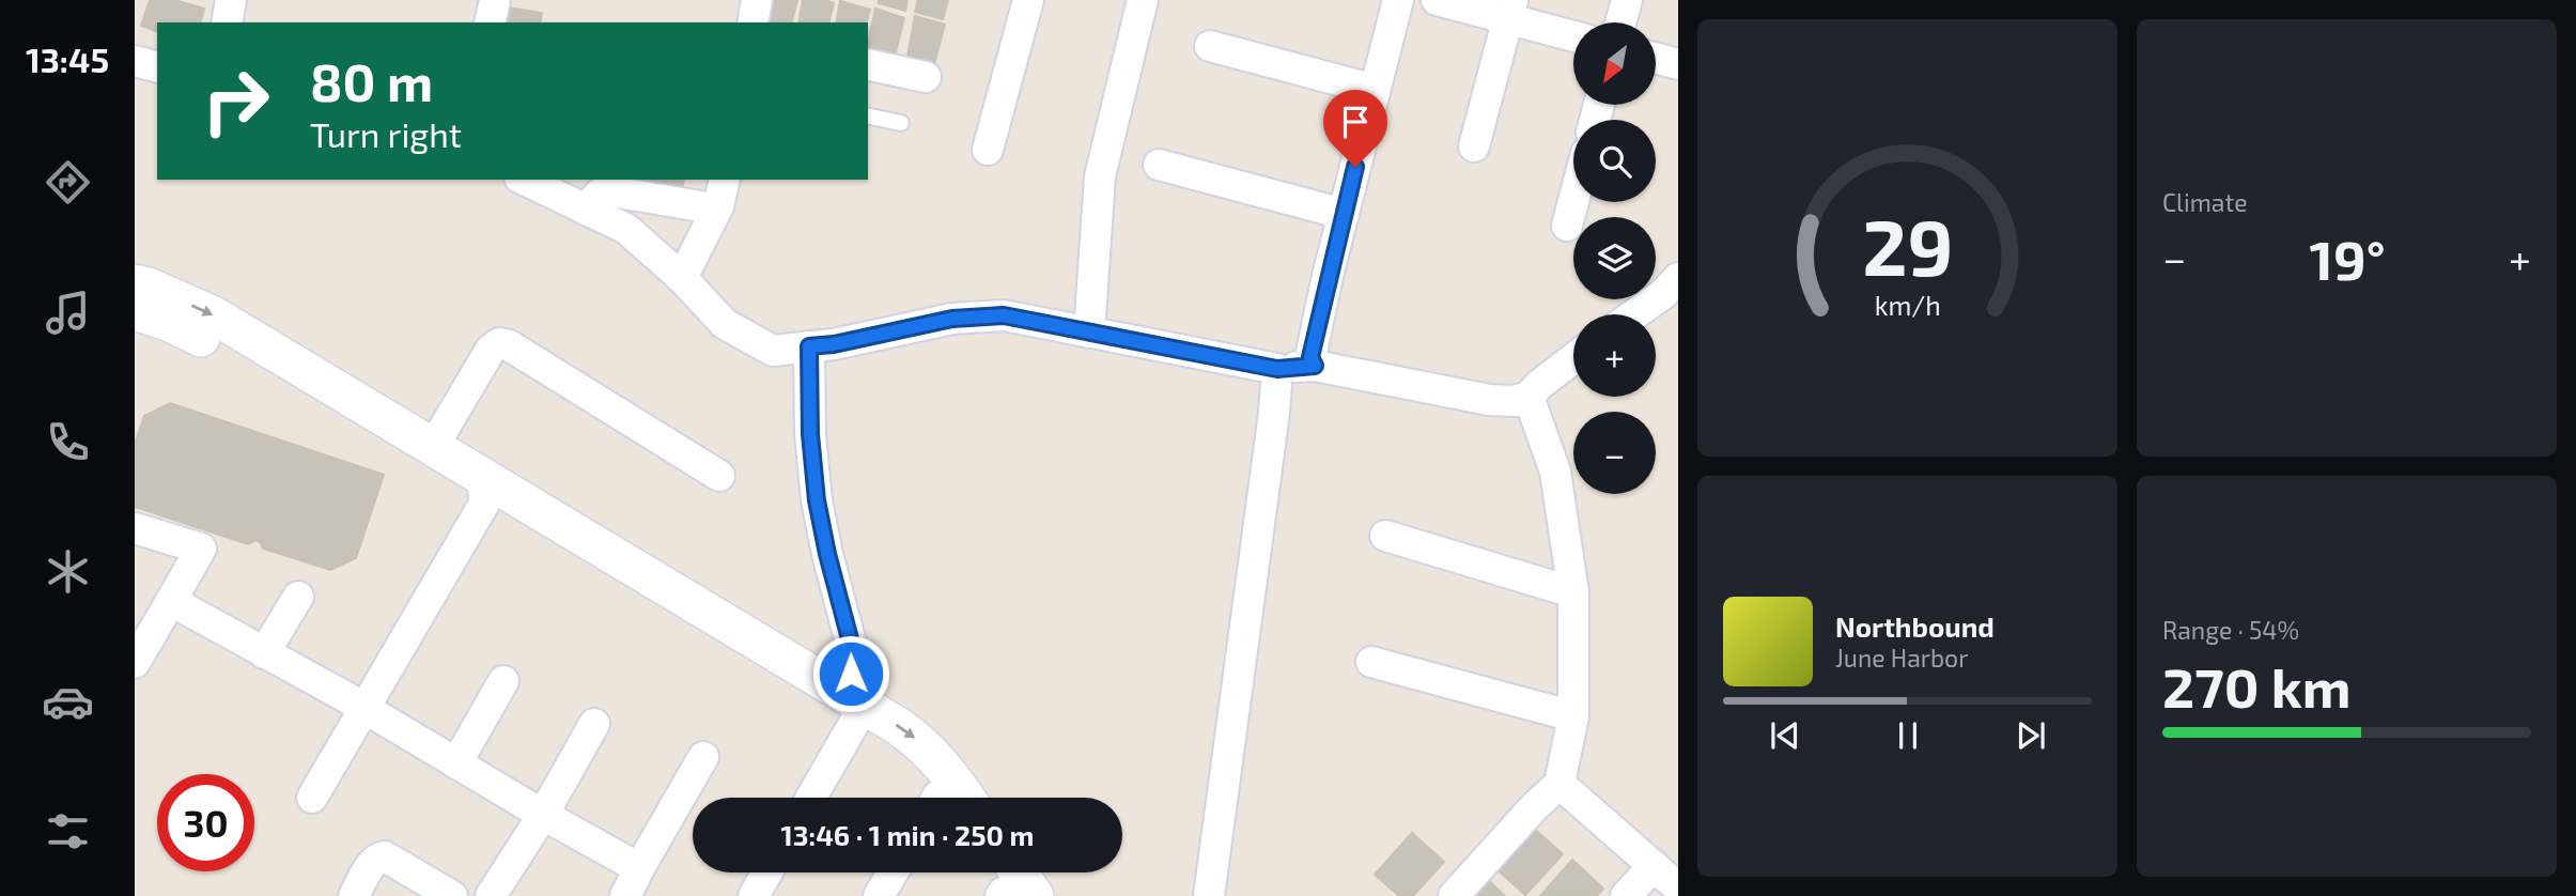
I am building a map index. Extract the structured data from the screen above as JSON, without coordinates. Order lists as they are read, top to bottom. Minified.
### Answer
{"north":"bottom left","page":{"tabs":"13:45","tile":["Climate",["Range · 54%","270 km"]],"map_buttons":["+","−"],"turn":["80 m","Turn right"],"heat":["−","19°","+"],"song":["Northbound","June Harbor"],"limit":"30","trip":"13:46 · 1 min · 250 m","gauge":["29","km/h"]}}
